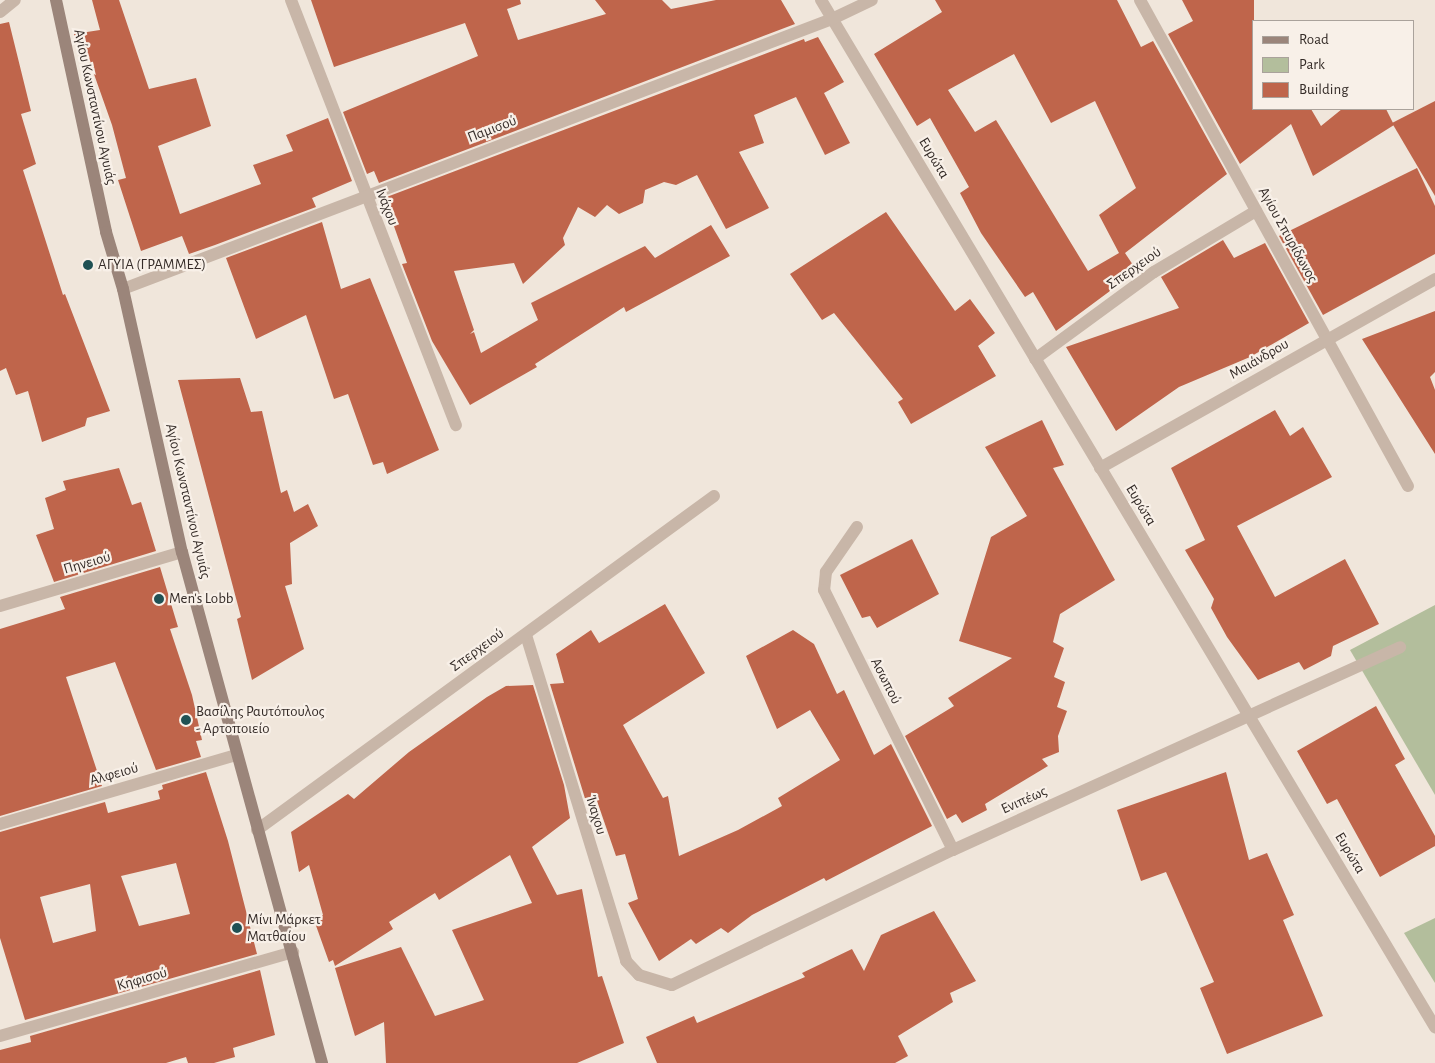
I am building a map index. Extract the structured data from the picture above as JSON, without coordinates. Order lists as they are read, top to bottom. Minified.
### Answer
{"streets":{"main road":["Αγίου Κωνσταντίνου Αγυιάς"],"street":["Παμισού","Ευρώτα","Ινάχου","Αγίου Σπυρίδωνος","Σπερχειού","Μαιάνδρου","Πηνειού","Ασωπού","Αλφειού","Ενιπέως","Ίναχου","Κηφισού"]},"crossings":[["Αγίου Κωνσταντίνου Αγυιάς","Παμισού"],["Αγίου Κωνσταντίνου Αγυιάς","Σπερχειού"],["Αγίου Κωνσταντίνου Αγυιάς","Πηνειού"],["Αγίου Κωνσταντίνου Αγυιάς","Αλφειού"],["Αγίου Κωνσταντίνου Αγυιάς","Κηφισού"],["Παμισού","Ευρώτα"],["Παμισού","Ινάχου"],["Ευρώτα","Σπερχειού"],["Ευρώτα","Μαιάνδρου"],["Ευρώτα","Ενιπέως"],["Αγίου Σπυρίδωνος","Σπερχειού"],["Αγίου Σπυρίδωνος","Μαιάνδρου"],["Σπερχειού","Ίναχου"],["Ασωπού","Ενιπέως"],["Ενιπέως","Ίναχου"]],"places":["ΑΓΥΙΑ (ΓΡΑΜΜΕΣ)","Men's Lobb","Βασίλης Ραυτόπουλος - Αρτοποιείο","Μίνι Μάρκετ Ματθαίου"],"legend":["Road","Park","Building"]}
